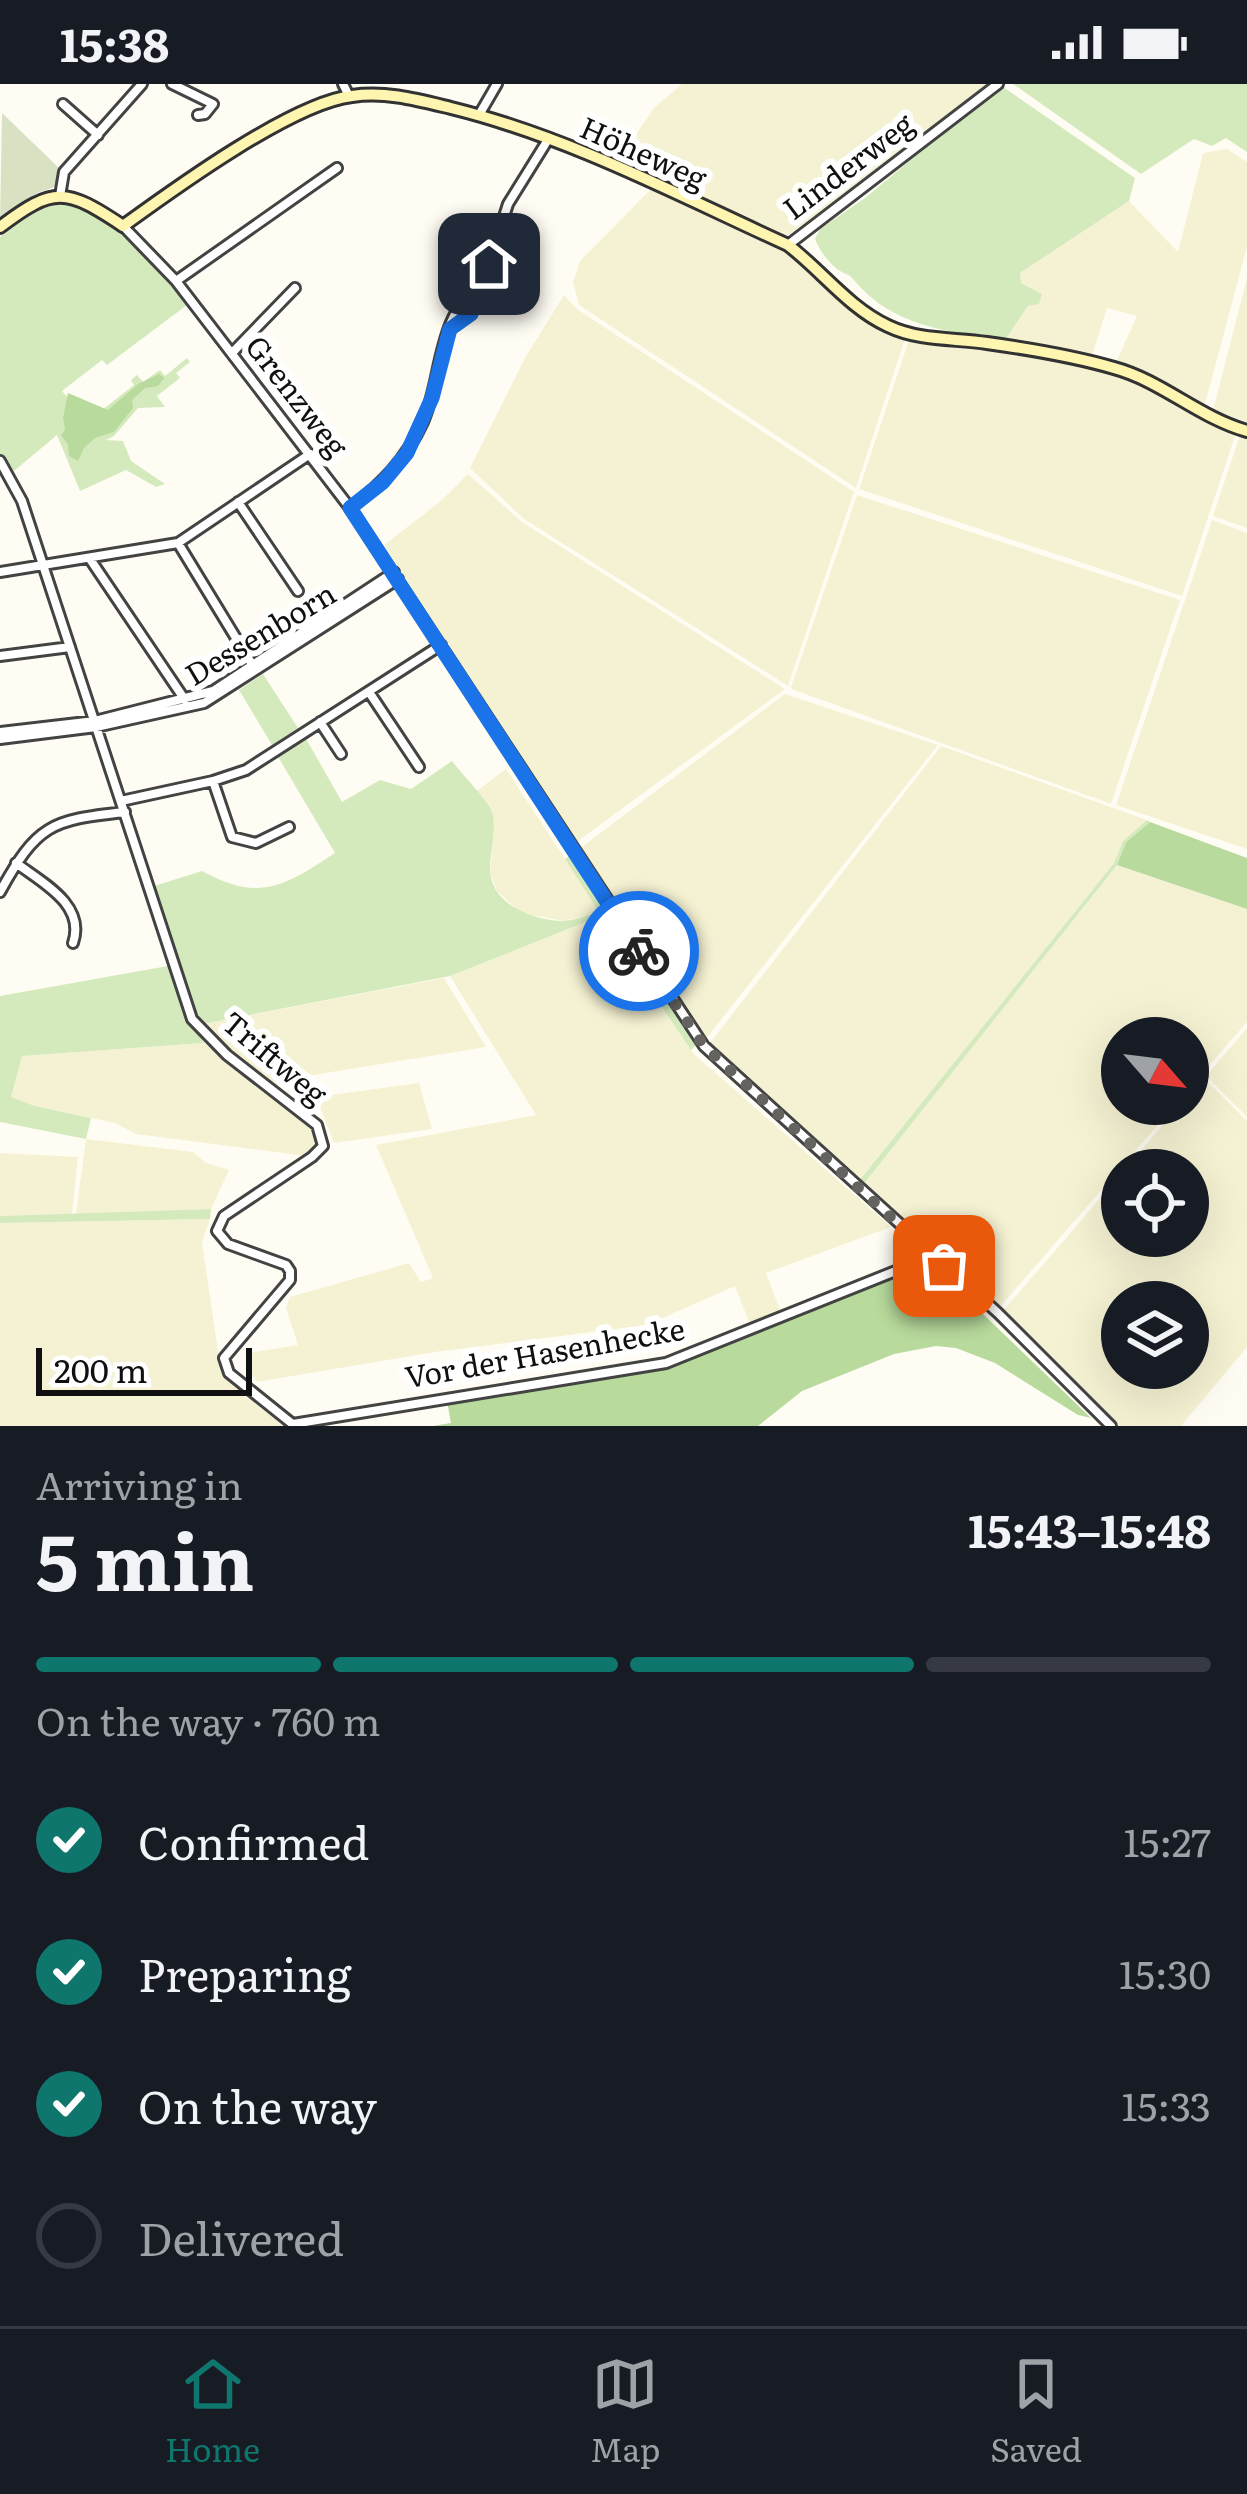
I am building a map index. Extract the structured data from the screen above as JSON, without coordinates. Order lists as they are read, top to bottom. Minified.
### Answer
{"streets":{"street":["Höheweg","Linderweg","Grenzweg","Dessenborn","Triftweg","Vor der Hasenhecke"]},"crossings":[["Höheweg","Linderweg"],["Höheweg","Grenzweg"],["Grenzweg","Dessenborn"],["Grenzweg","Vor der Hasenhecke"],["Dessenborn","Triftweg"],["Triftweg","Vor der Hasenhecke"]],"scale_bar":"200 m","north":"bottom right","page":{"status":"15:38","scale":"200 m","heading":["5 min","Arriving in","15:43–15:48"],"bar":"On the way · 760 m","list":[["Confirmed","15:27"],["Preparing","15:30"],["On the way","15:33"],"Delivered"],"tabs":["Home","Map","Saved"]}}
